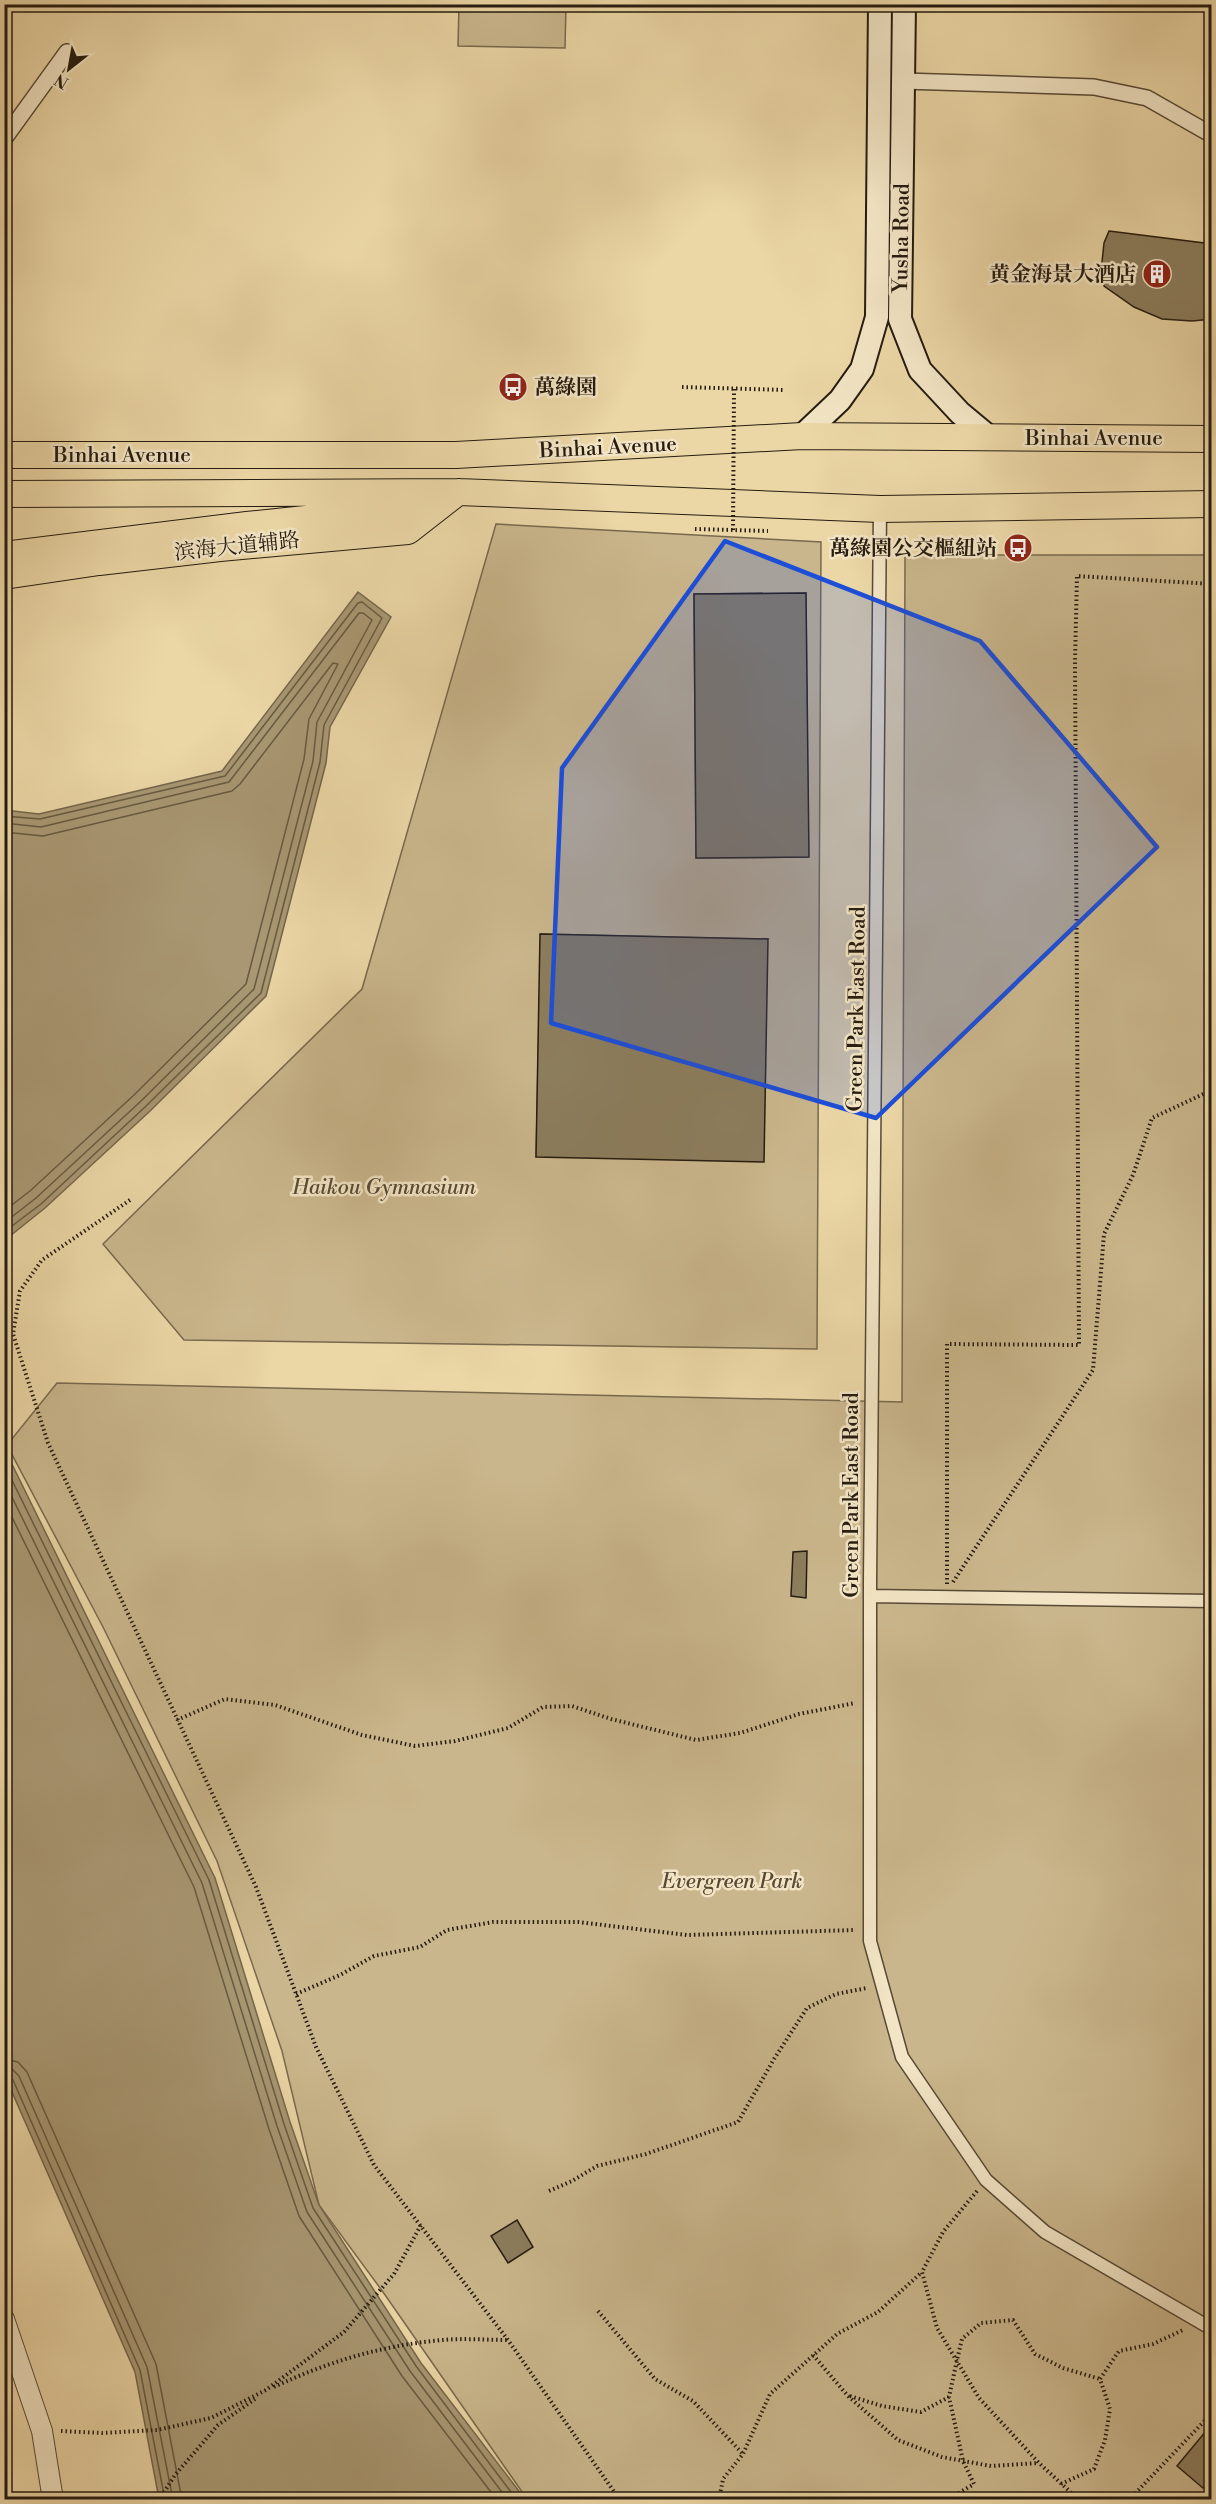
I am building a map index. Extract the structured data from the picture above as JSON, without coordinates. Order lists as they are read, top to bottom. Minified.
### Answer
{"streets":{"highway":["Binhai Avenue","滨海大道辅路"],"main road":["Yusha Road"],"street":["Green Park East Road"]},"crossings":[["Yusha Road","Binhai Avenue"],["Binhai Avenue","滨海大道辅路"],["Binhai Avenue","Green Park East Road"]],"parks":["Haikou Gymnasium","Evergreen Park"],"places":{"building":["黄金海景大酒店"],"bus stop":["萬綠園","萬綠園公交樞紐站"]},"north":"bottom left"}
